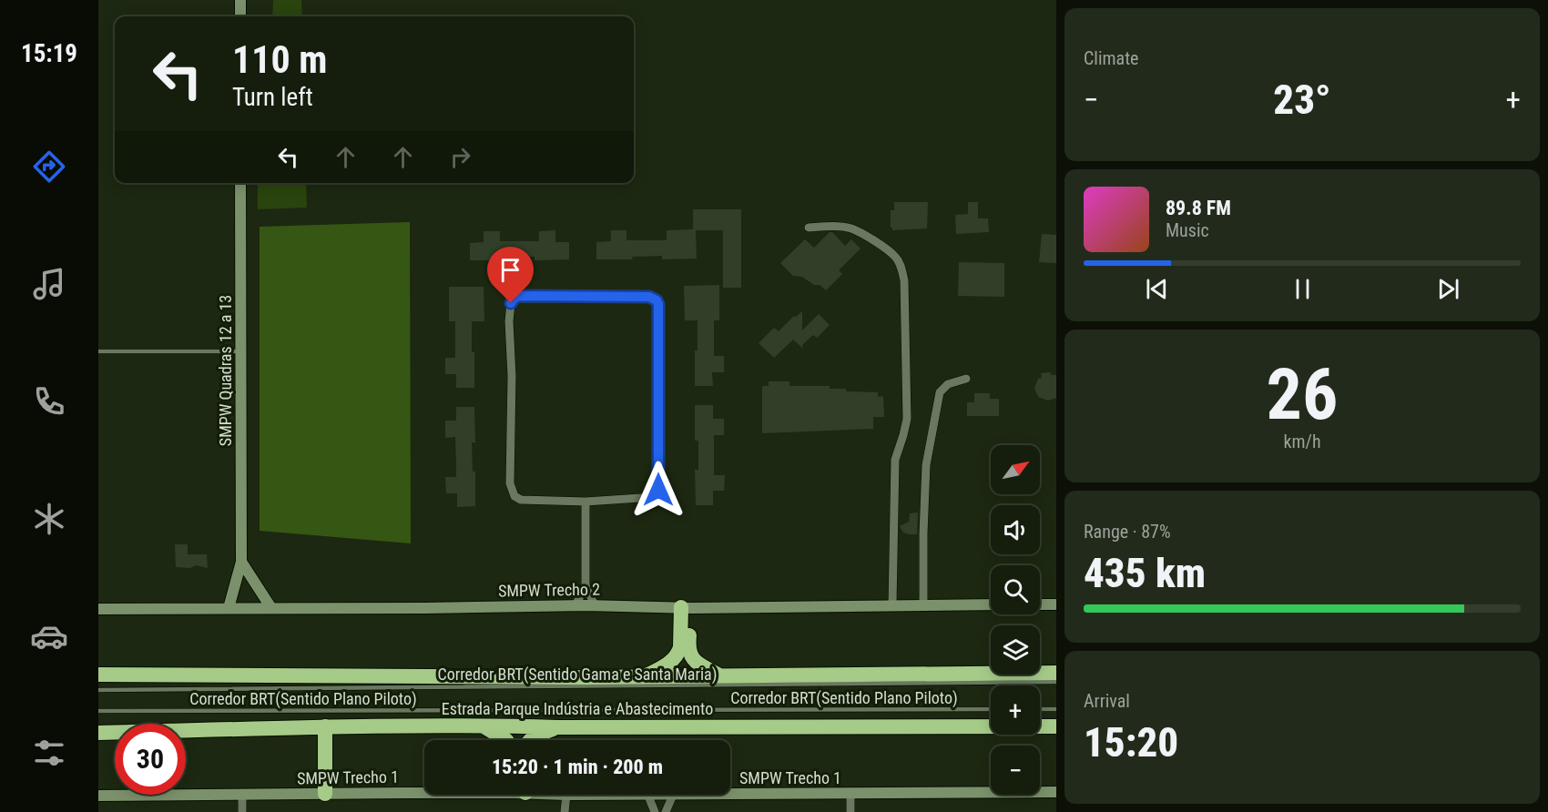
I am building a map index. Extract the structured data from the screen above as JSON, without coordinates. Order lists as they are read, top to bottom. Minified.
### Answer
{"streets":{"highway":["Estrada Parque Indústria e Abastecimento"],"street":["SMPW Quadras 12 a 13","SMPW Trecho 2","SMPW Trecho 1"],"lane":["Corredor BRT(Sentido Gama e Santa Maria)","Corredor BRT(Sentido Plano Piloto)"]},"crossings":[["SMPW Quadras 12 a 13","SMPW Trecho 2"]],"north":"top right","page":{"tabs":"15:19","tile":["Climate",["26","km/h"],["Range · 87%","435 km"],["Arrival","15:20"]],"turn":["110 m","Turn left"],"heat":["−","23°","+"],"song":["89.8 FM","Music"],"map_buttons":["+","−"],"limit":"30","trip":"15:20 · 1 min · 200 m"}}
